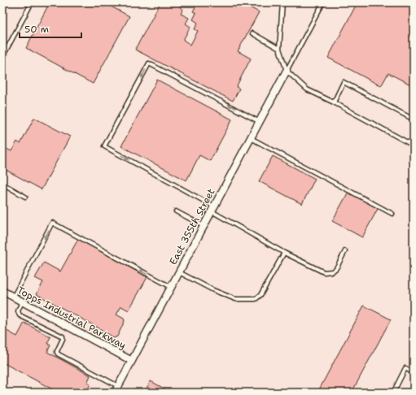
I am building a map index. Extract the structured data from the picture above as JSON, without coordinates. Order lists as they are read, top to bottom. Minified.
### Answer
{"streets":{"street":["East 355th Street","Topps Industrial Parkway"]},"crossings":[["East 355th Street","Topps Industrial Parkway"]],"scale_bar":"50 m"}
